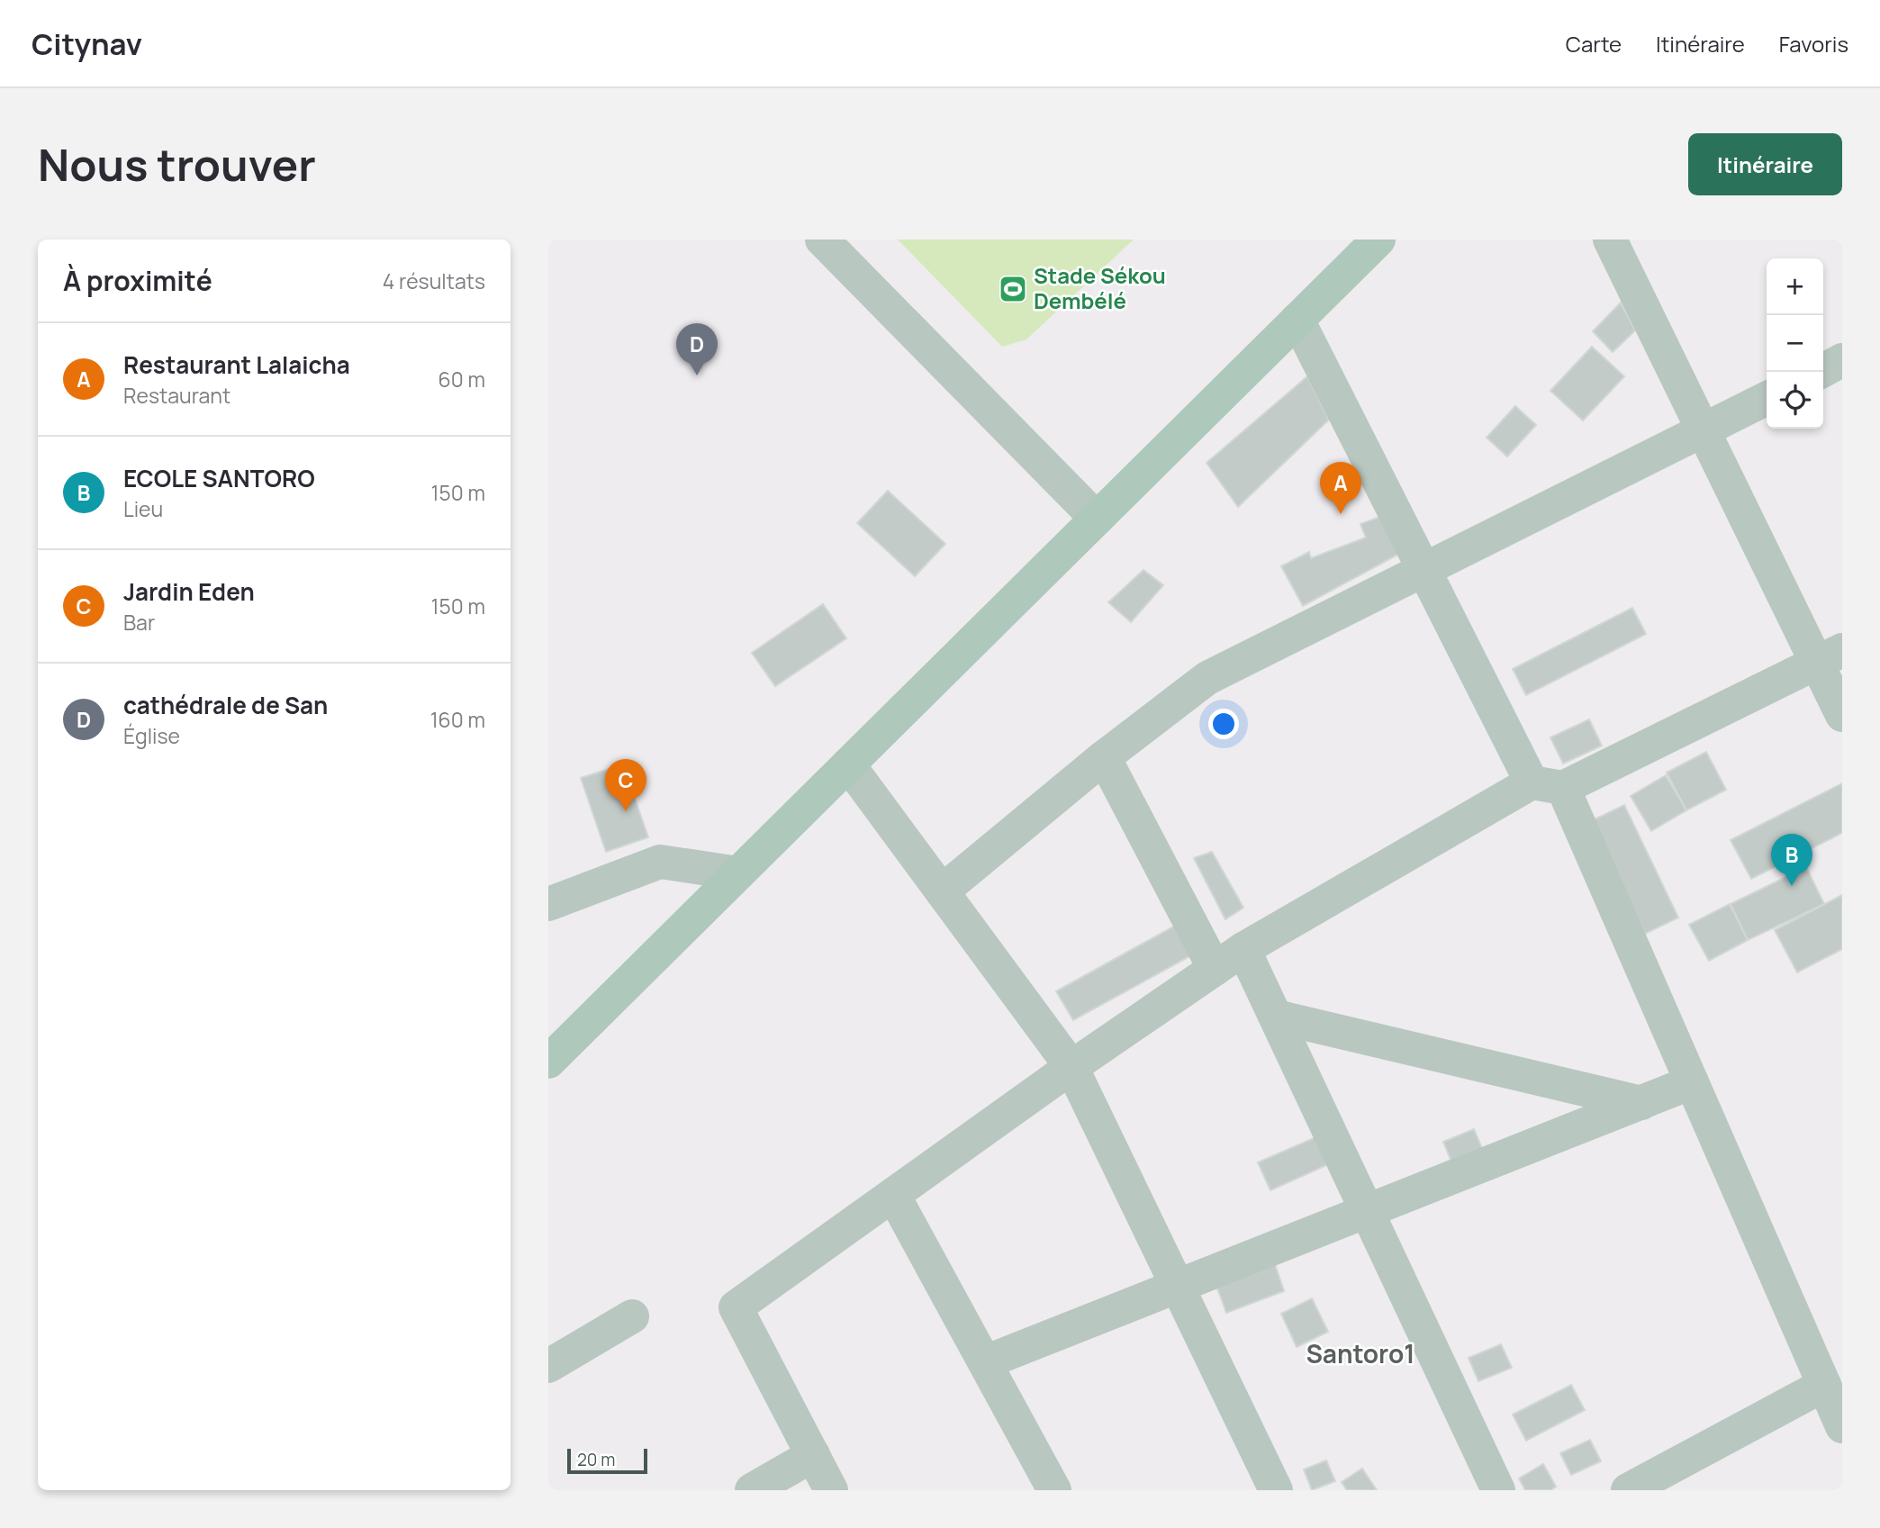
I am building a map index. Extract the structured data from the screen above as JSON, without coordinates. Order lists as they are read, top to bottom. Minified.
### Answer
{"districts":["Santoro1"],"places":{"sports":["Stade Sékou Dembélé"]},"scale_bar":"20 m","page":{"header":"Citynav","nav":["Carte","Itinéraire","Favoris"],"buttons":"Itinéraire","title":"Nous trouver","heading":["À proximité","4 résultats"],"map_buttons":["+","−"],"list":[{"mark":"A","name":"Restaurant Lalaicha","note":"Restaurant","value":"60 m"},{"mark":"B","name":"ECOLE SANTORO","note":"Lieu","value":"150 m"},{"mark":"C","name":"Jardin Eden","note":"Bar","value":"150 m"},{"mark":"D","name":"cathédrale de San","note":"Église","value":"160 m"}],"pins":["D","A","C","B"],"scale":"20 m"}}
